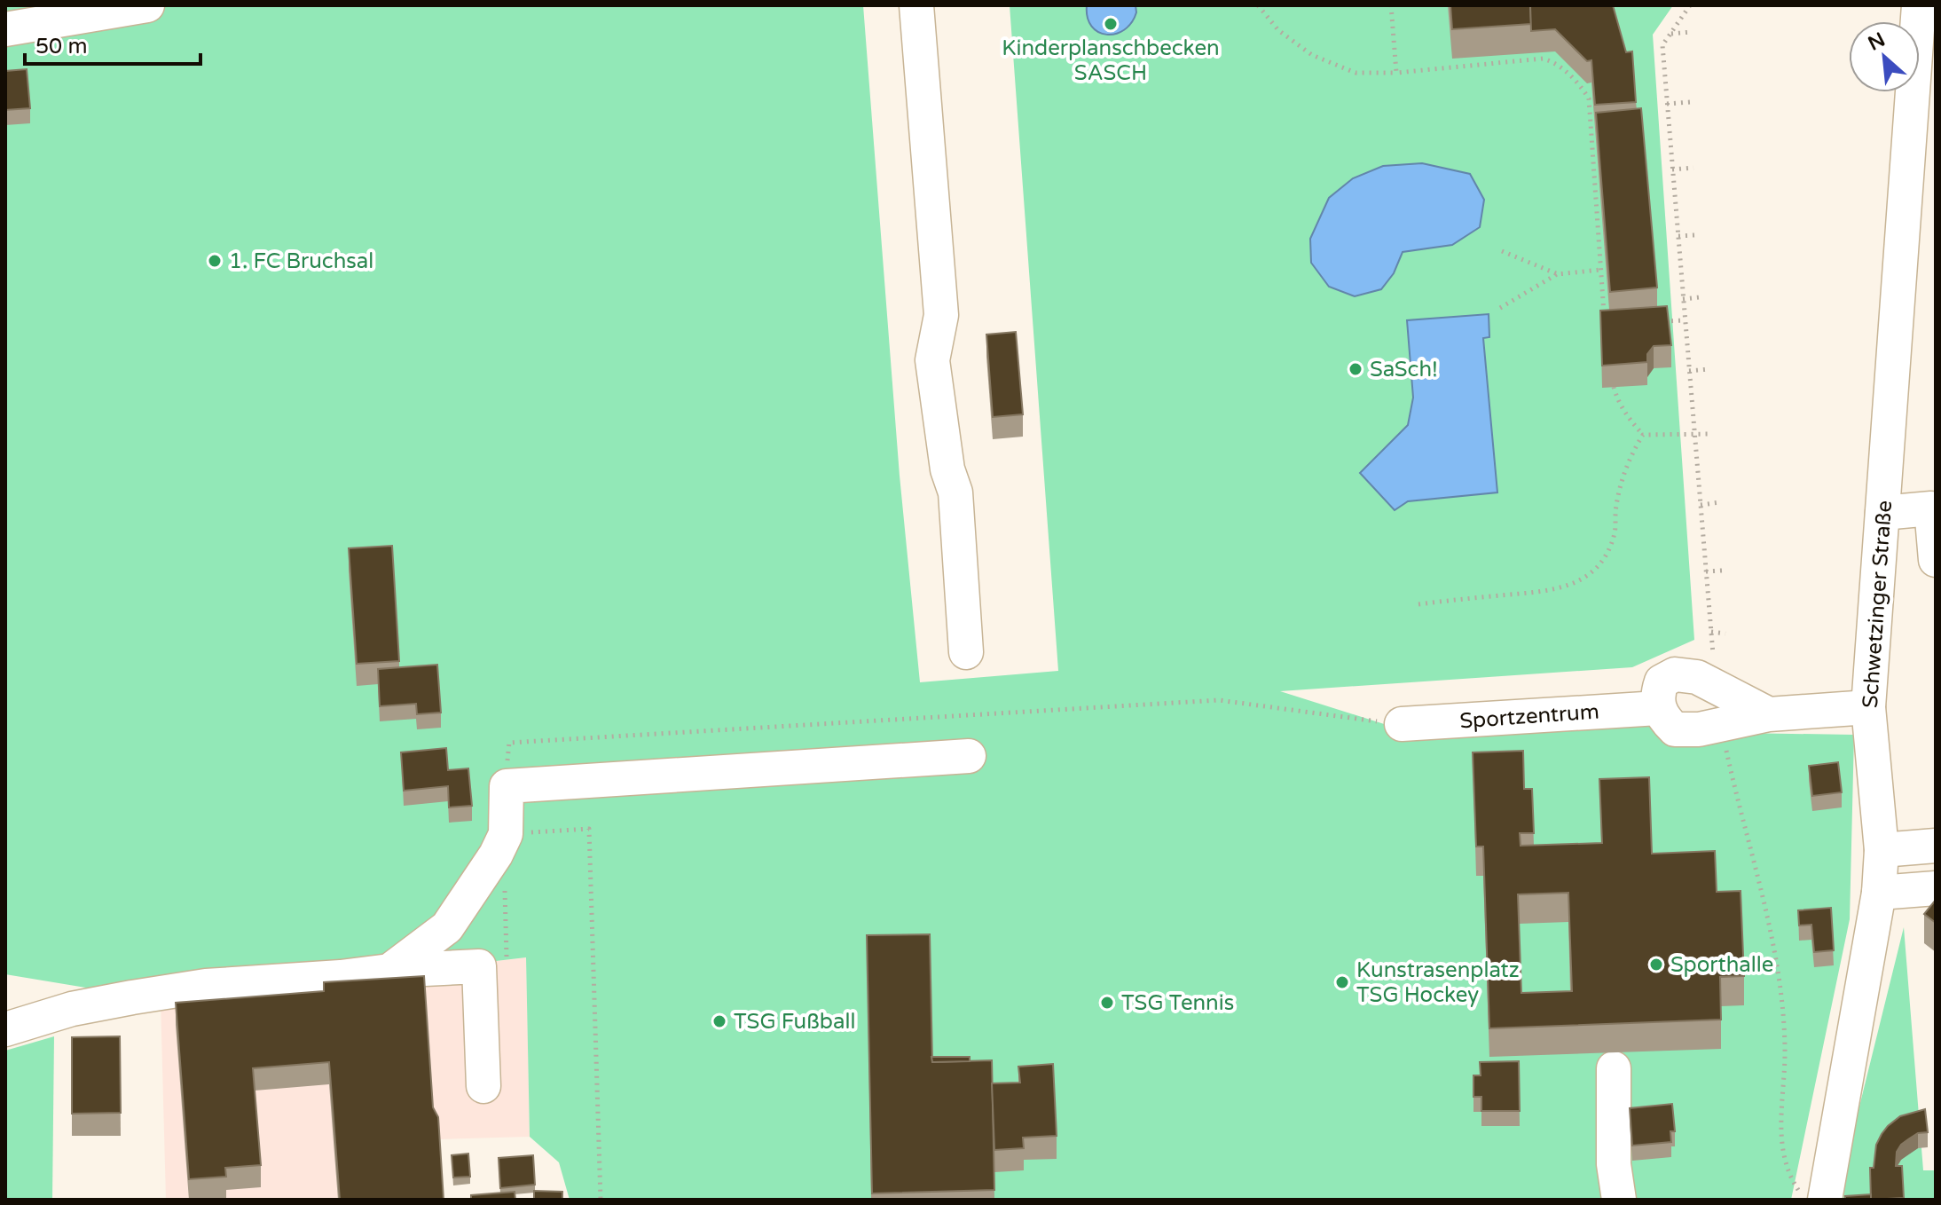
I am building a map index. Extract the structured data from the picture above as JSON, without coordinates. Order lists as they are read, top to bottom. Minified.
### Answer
{"streets":{"street":["Schwetzinger Straße","Sportzentrum"]},"places":["Kinderplanschbecken SASCH","1. FC Bruchsal","SaSch!","Sporthalle","Kunstrasenplatz TSG Hockey","TSG Tennis","TSG Fußball"],"scale_bar":"50 m","north":"top left"}
